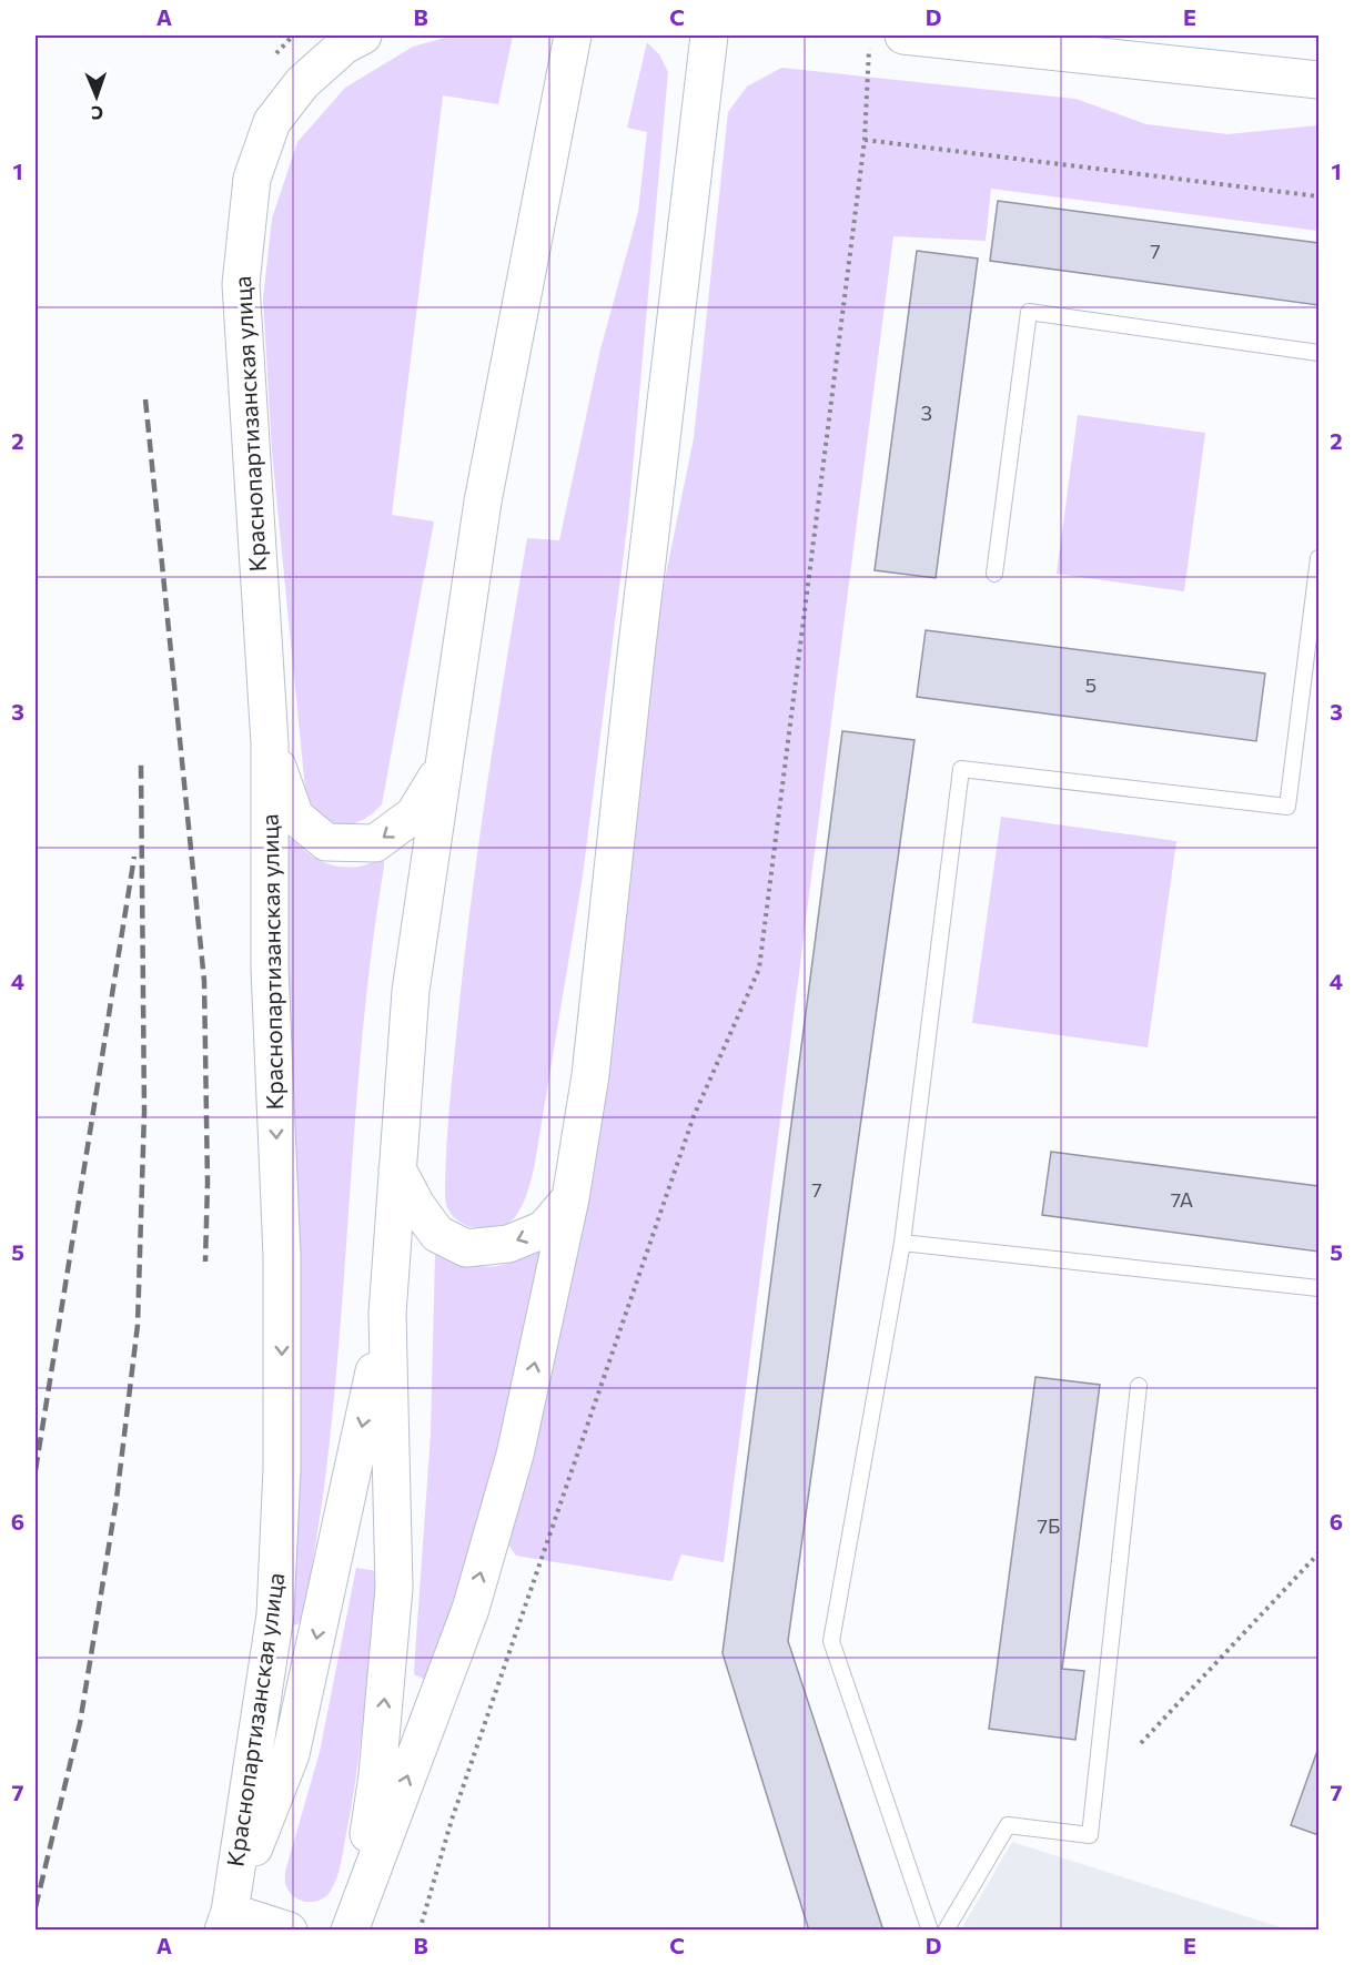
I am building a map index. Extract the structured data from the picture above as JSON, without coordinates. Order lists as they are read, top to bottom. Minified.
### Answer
{"streets":{"main road":["Краснопартизанская улица"]},"house_numbers":["7","3","5","7","7А","7Б"],"north":"bottom","grid":{"columns":["A","B","C","D","E"],"rows":["1","2","3","4","5","6","7"]}}
